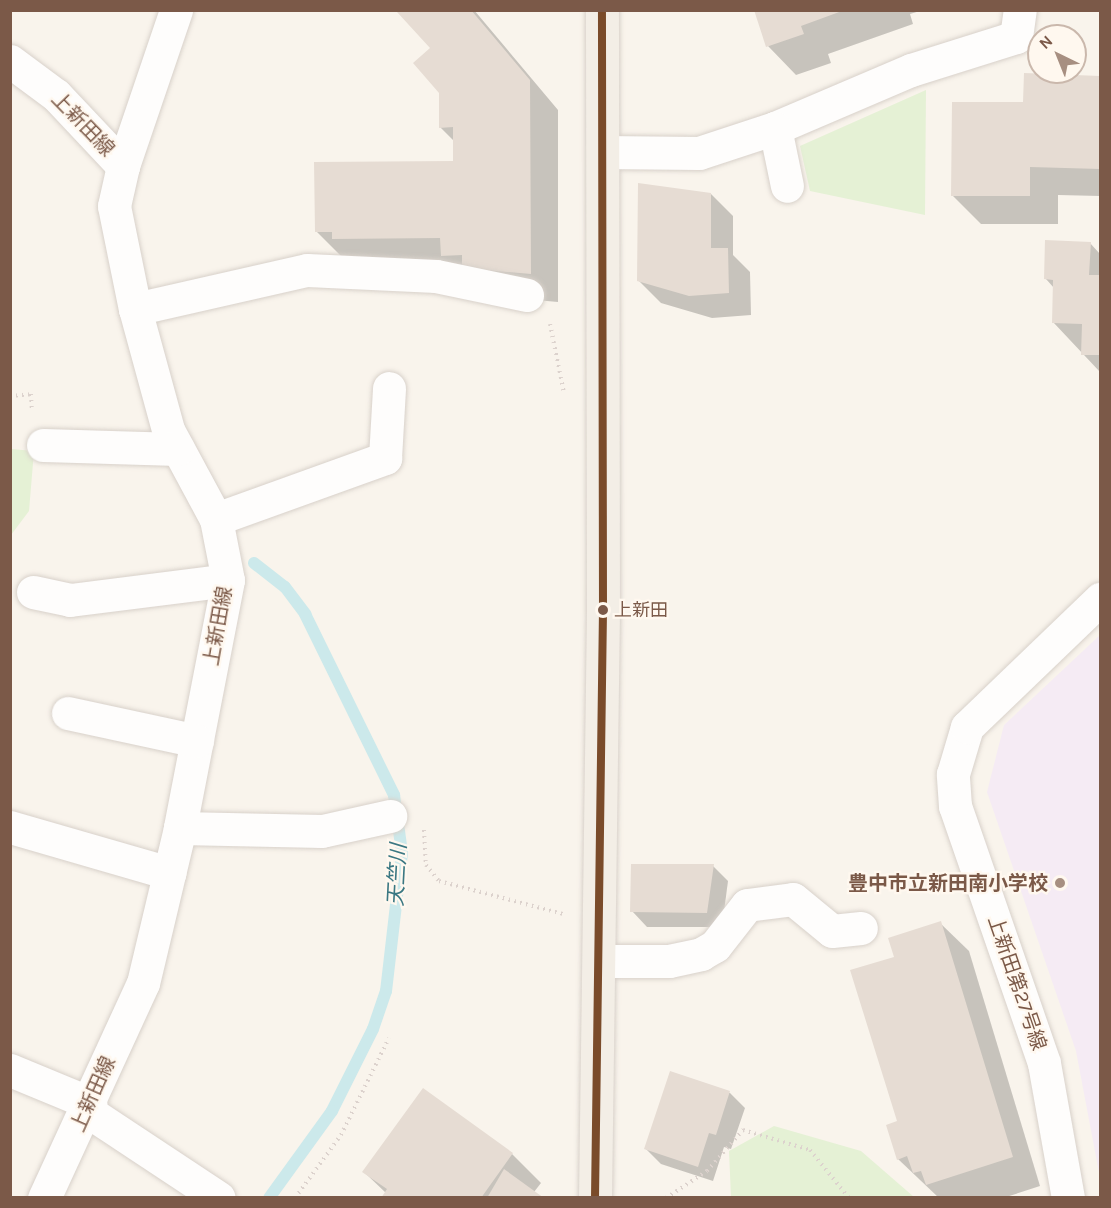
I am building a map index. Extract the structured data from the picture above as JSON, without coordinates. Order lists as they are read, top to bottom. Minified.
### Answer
{"streets":{"street":["上新田線","上新田第27号線"]},"water":["天竺川"],"places":["上新田","豊中市立新田南小学校"],"north":"top left"}
